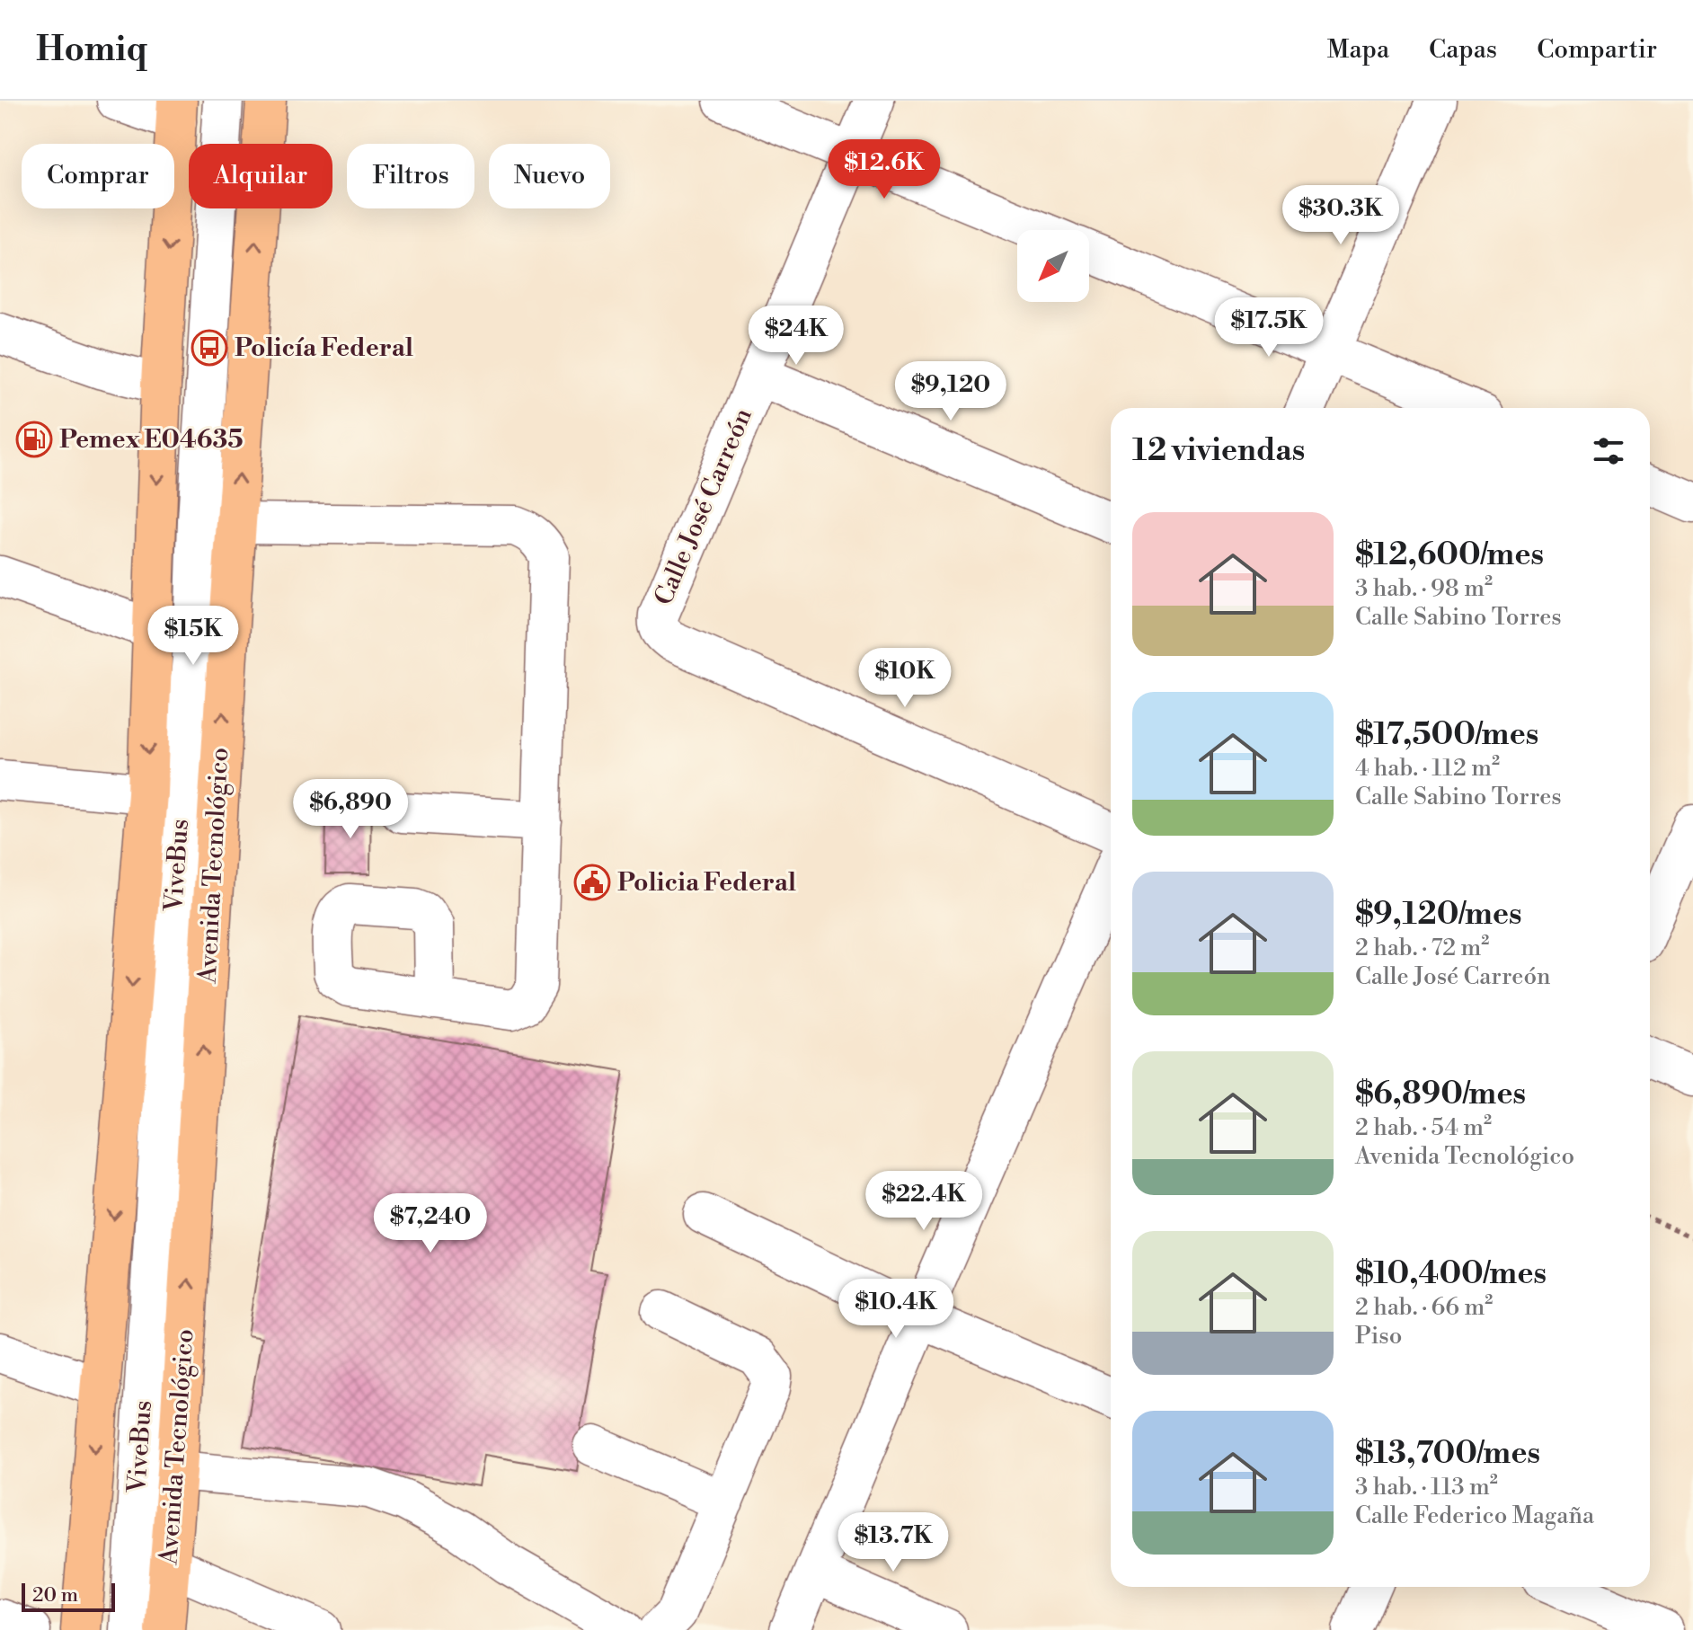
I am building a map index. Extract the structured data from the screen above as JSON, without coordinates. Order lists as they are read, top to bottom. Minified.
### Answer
{"streets":{"main road":["Avenida Tecnológico"],"street":["Calle José Carreón","ViveBus"]},"crossings":[["ViveBus","Avenida Tecnológico"]],"places":{"bus stop":["Policía Federal"],"fuel station":["Pemex E04635"],"public building":["Policia Federal"]},"scale_bar":"20 m","north":"bottom left","page":{"header":"Homiq","nav":["Mapa","Capas","Compartir"],"price":["$12.6K","$30.3K","$17.5K","$24K","$9,120","$15K","$10K","$6,890","$22.4K","$7,240","$10.4K","$13.7K"],"chip":["Comprar","Alquilar","Filtros","Nuevo"],"heading":"12 viviendas","list":[{"name":"$12,600/mes","note":"3 hab. · 98 m² · Calle Sabino Torres"},{"name":"$17,500/mes","note":"4 hab. · 112 m² · Calle Sabino Torres"},{"name":"$9,120/mes","note":"2 hab. · 72 m² · Calle José Carreón"},{"name":"$6,890/mes","note":"2 hab. · 54 m² · Avenida Tecnológico"},{"name":"$10,400/mes","note":"2 hab. · 66 m² · Piso"},{"name":"$13,700/mes","note":"3 hab. · 113 m² · Calle Federico Magaña"}],"scale":"20 m"}}
